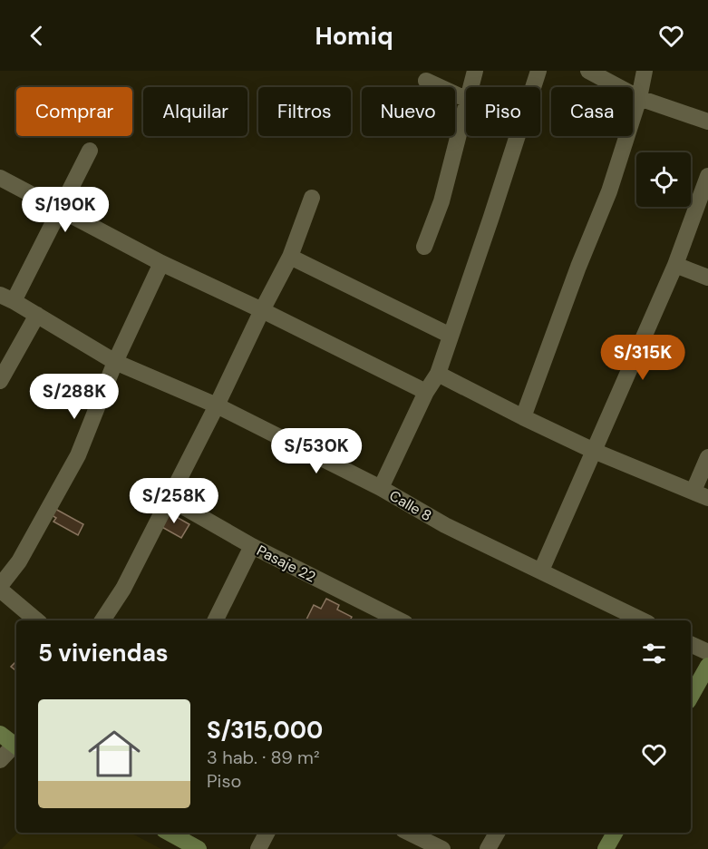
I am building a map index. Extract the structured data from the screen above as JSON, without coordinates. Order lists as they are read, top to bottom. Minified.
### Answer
{"streets":{"street":["Calle 8","Pasaje 22"]},"page":{"header":"Homiq","chip":["Comprar","Alquilar","Filtros","Nuevo","Piso","Casa"],"price":["S/190K","S/315K","S/288K","S/530K","S/258K"],"heading":"5 viviendas","list":[{"name":"S/315,000","note":"3 hab. · 89 m² · Piso"}]}}
